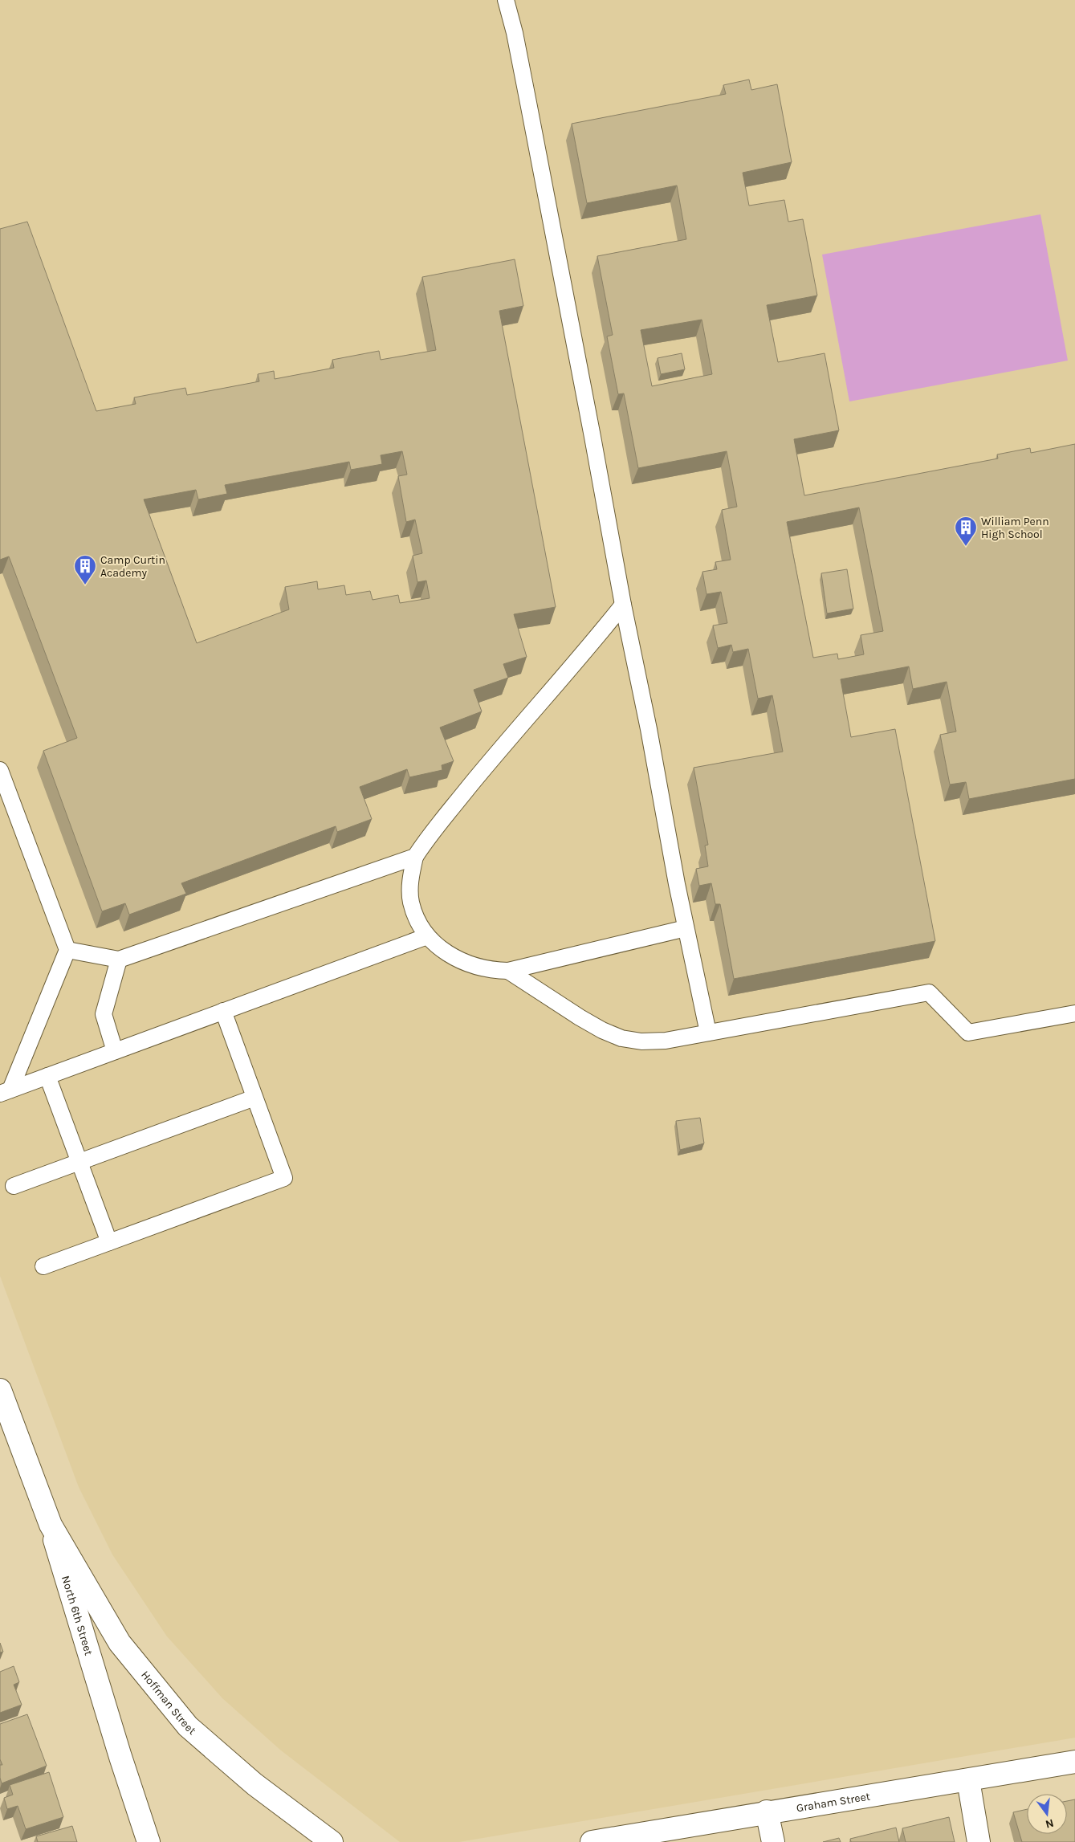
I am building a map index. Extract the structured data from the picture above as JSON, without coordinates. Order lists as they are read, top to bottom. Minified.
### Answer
{"streets":{"street":["North 6th Street","Hoffman Street","Graham Street"]},"crossings":[["North 6th Street","Hoffman Street"]],"places":{"building":["William Penn High School","Camp Curtin Academy"]},"north":"bottom"}
